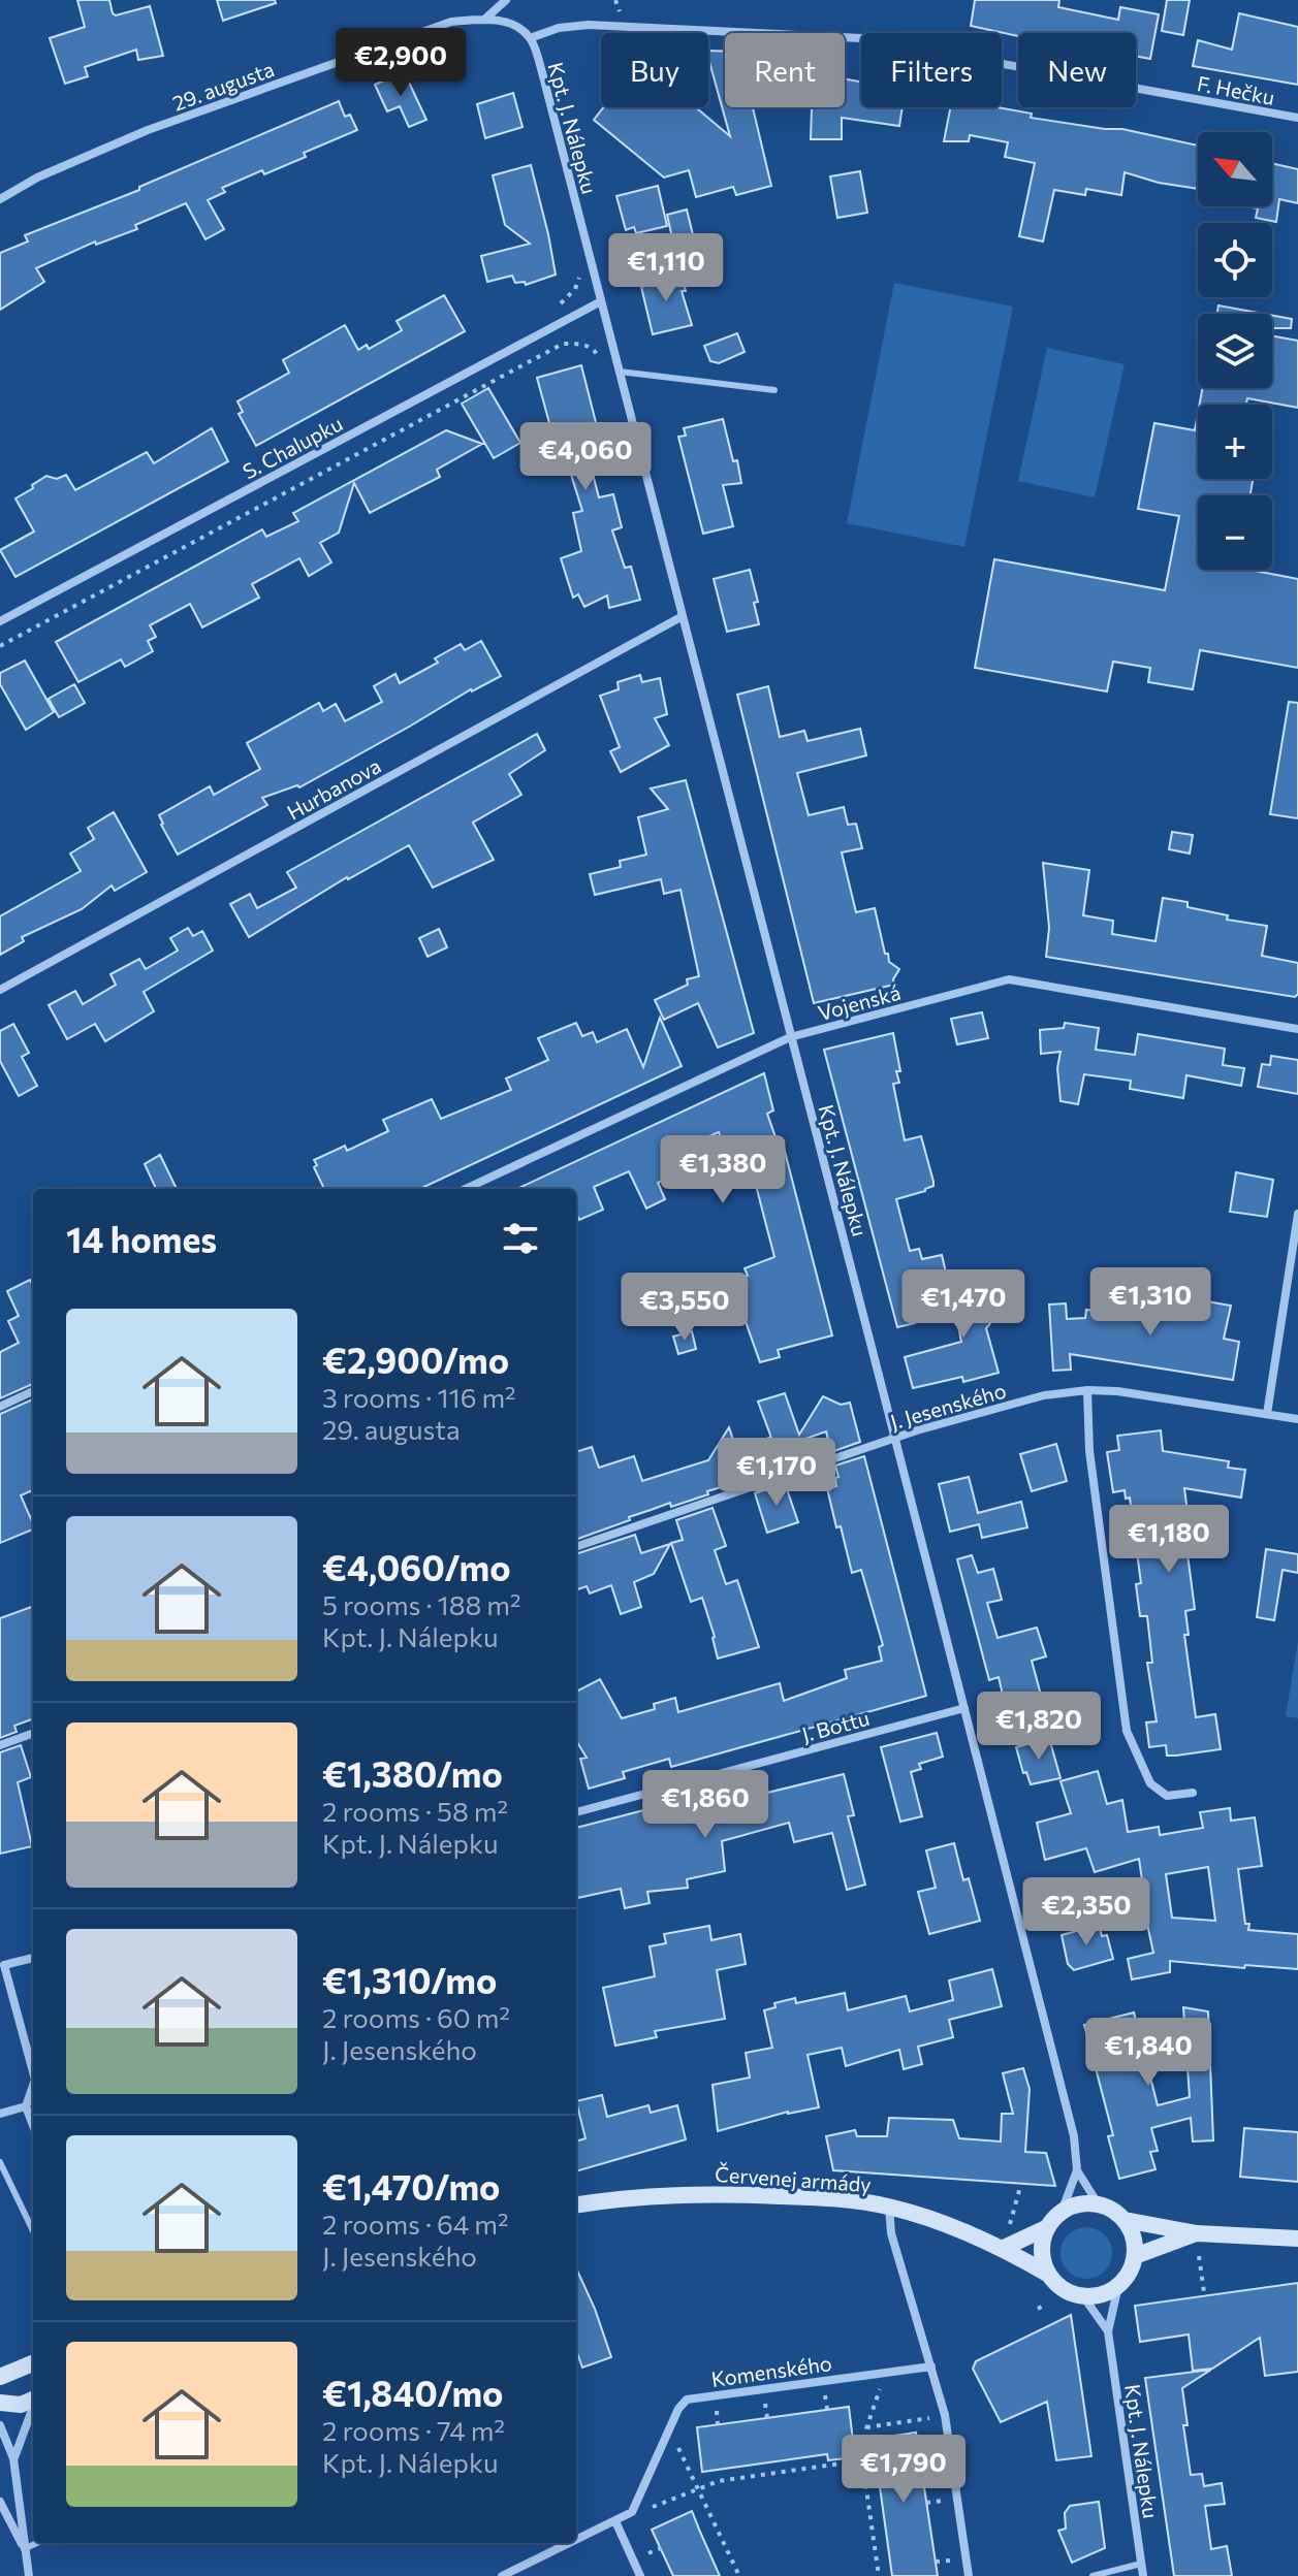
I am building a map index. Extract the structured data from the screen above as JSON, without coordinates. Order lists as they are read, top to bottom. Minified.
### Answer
{"streets":{"street":["29. augusta","F. Hečku","Kpt. J. Nálepku","S. Chalupku","Hurbanova","Vojenská","J. Jesenského","J. Bottu","Červenej armády","Komenského"]},"crossings":[["29. augusta","Kpt. J. Nálepku"],["F. Hečku","Kpt. J. Nálepku"],["Kpt. J. Nálepku","S. Chalupku"],["Kpt. J. Nálepku","Hurbanova"],["Kpt. J. Nálepku","Vojenská"],["Kpt. J. Nálepku","J. Jesenského"],["Kpt. J. Nálepku","J. Bottu"],["Kpt. J. Nálepku","Červenej armády"]],"north":"top left","page":{"price":["€2,900","€1,110","€4,060","€1,380","€1,310","€1,470","€3,550","€1,170","€1,180","€1,820","€1,860","€2,350","€1,840","€1,790"],"chip":["Buy","Rent","Filters","New"],"map_buttons":["+","−"],"heading":"14 homes","list":[{"name":"€2,900/mo","note":"3 rooms · 116 m² · 29. augusta"},{"name":"€4,060/mo","note":"5 rooms · 188 m² · Kpt. J. Nálepku"},{"name":"€1,380/mo","note":"2 rooms · 58 m² · Kpt. J. Nálepku"},{"name":"€1,310/mo","note":"2 rooms · 60 m² · J. Jesenského"},{"name":"€1,470/mo","note":"2 rooms · 64 m² · J. Jesenského"},{"name":"€1,840/mo","note":"2 rooms · 74 m² · Kpt. J. Nálepku"}]}}
